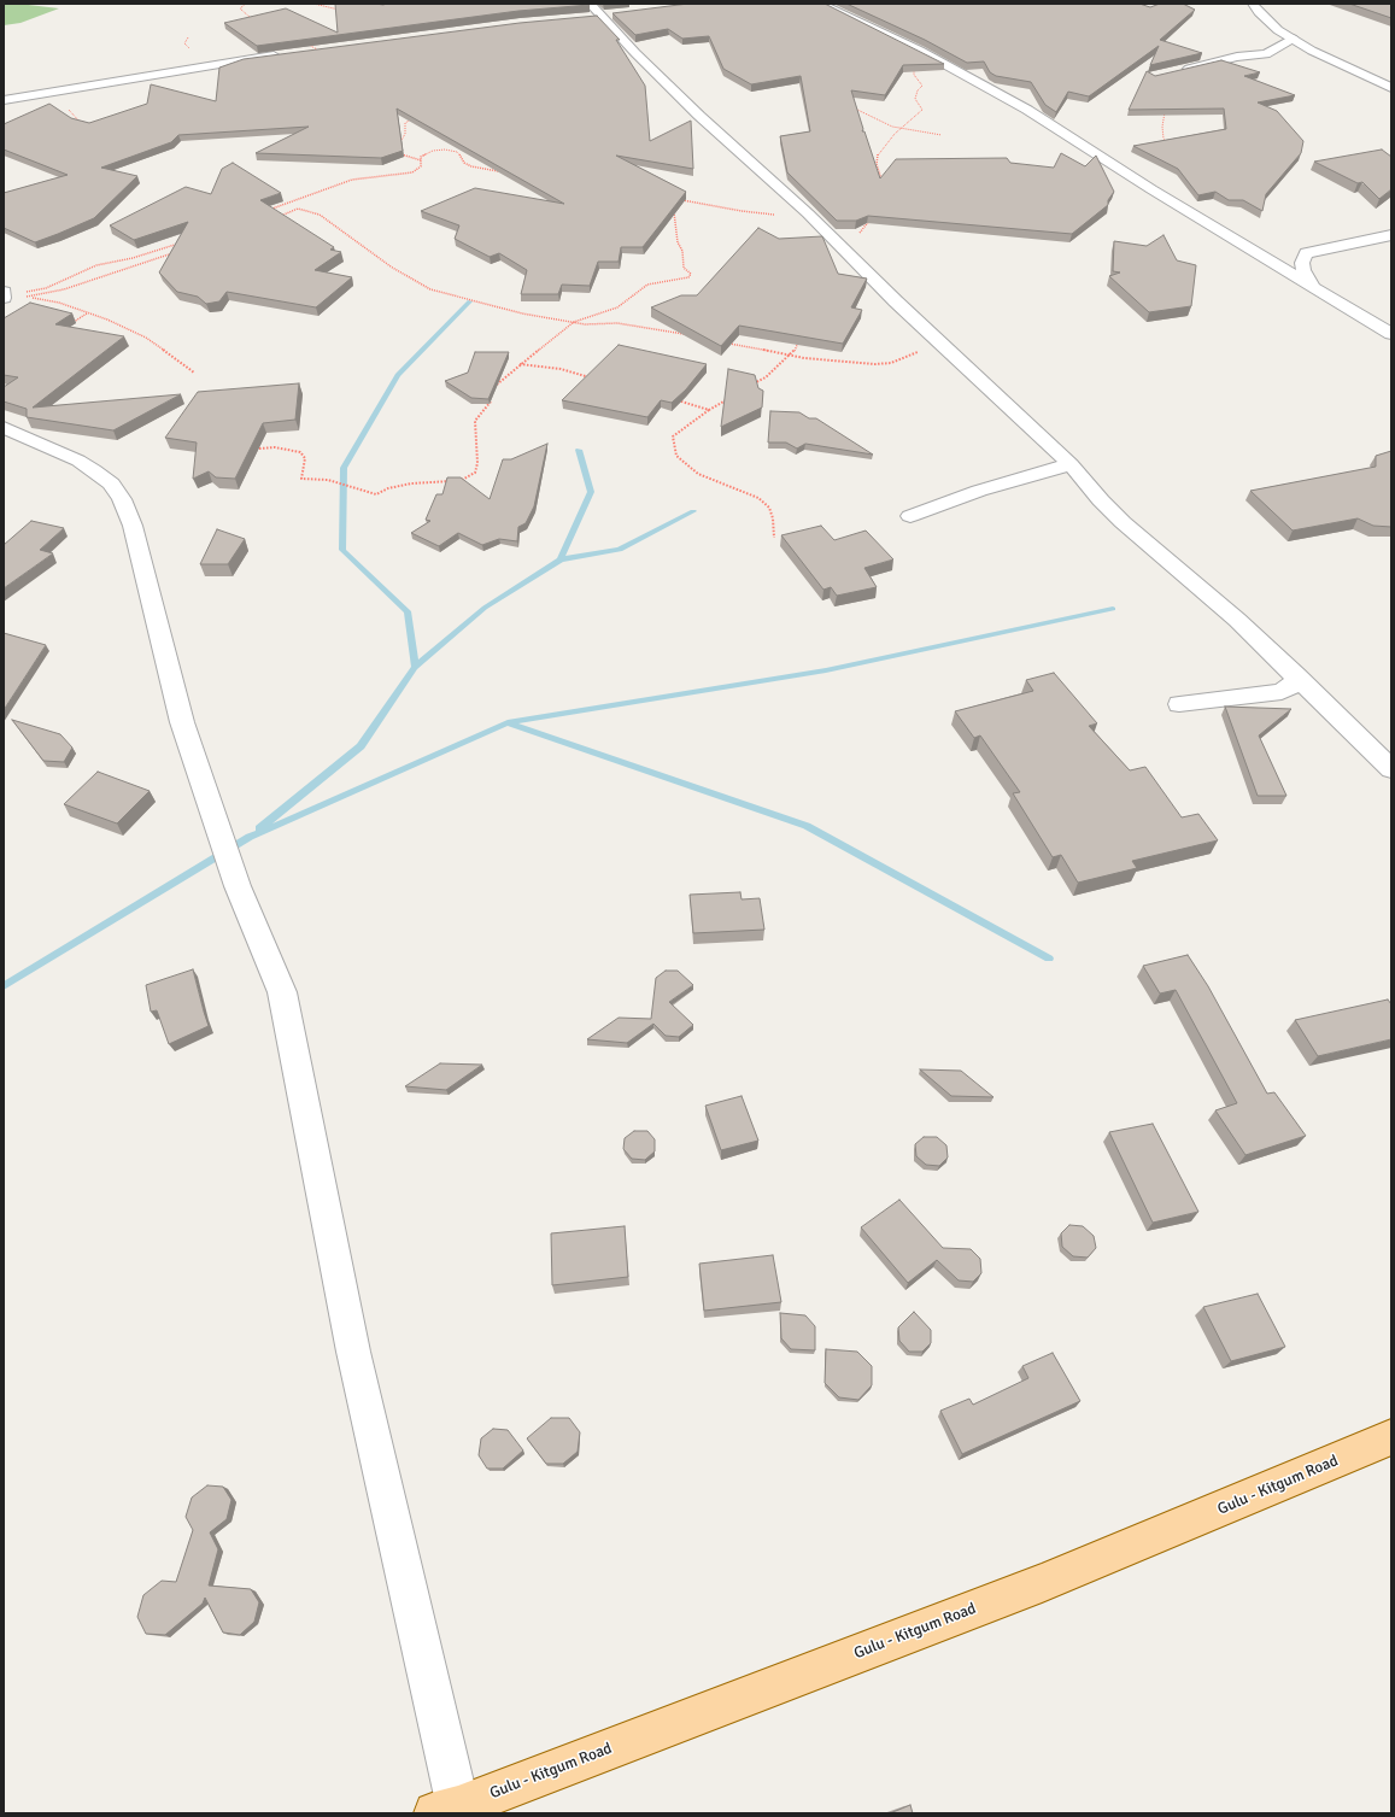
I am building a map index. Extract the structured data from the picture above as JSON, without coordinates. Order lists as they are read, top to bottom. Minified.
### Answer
{"streets":{"main road":["Gulu - Kitgum Road"]}}
